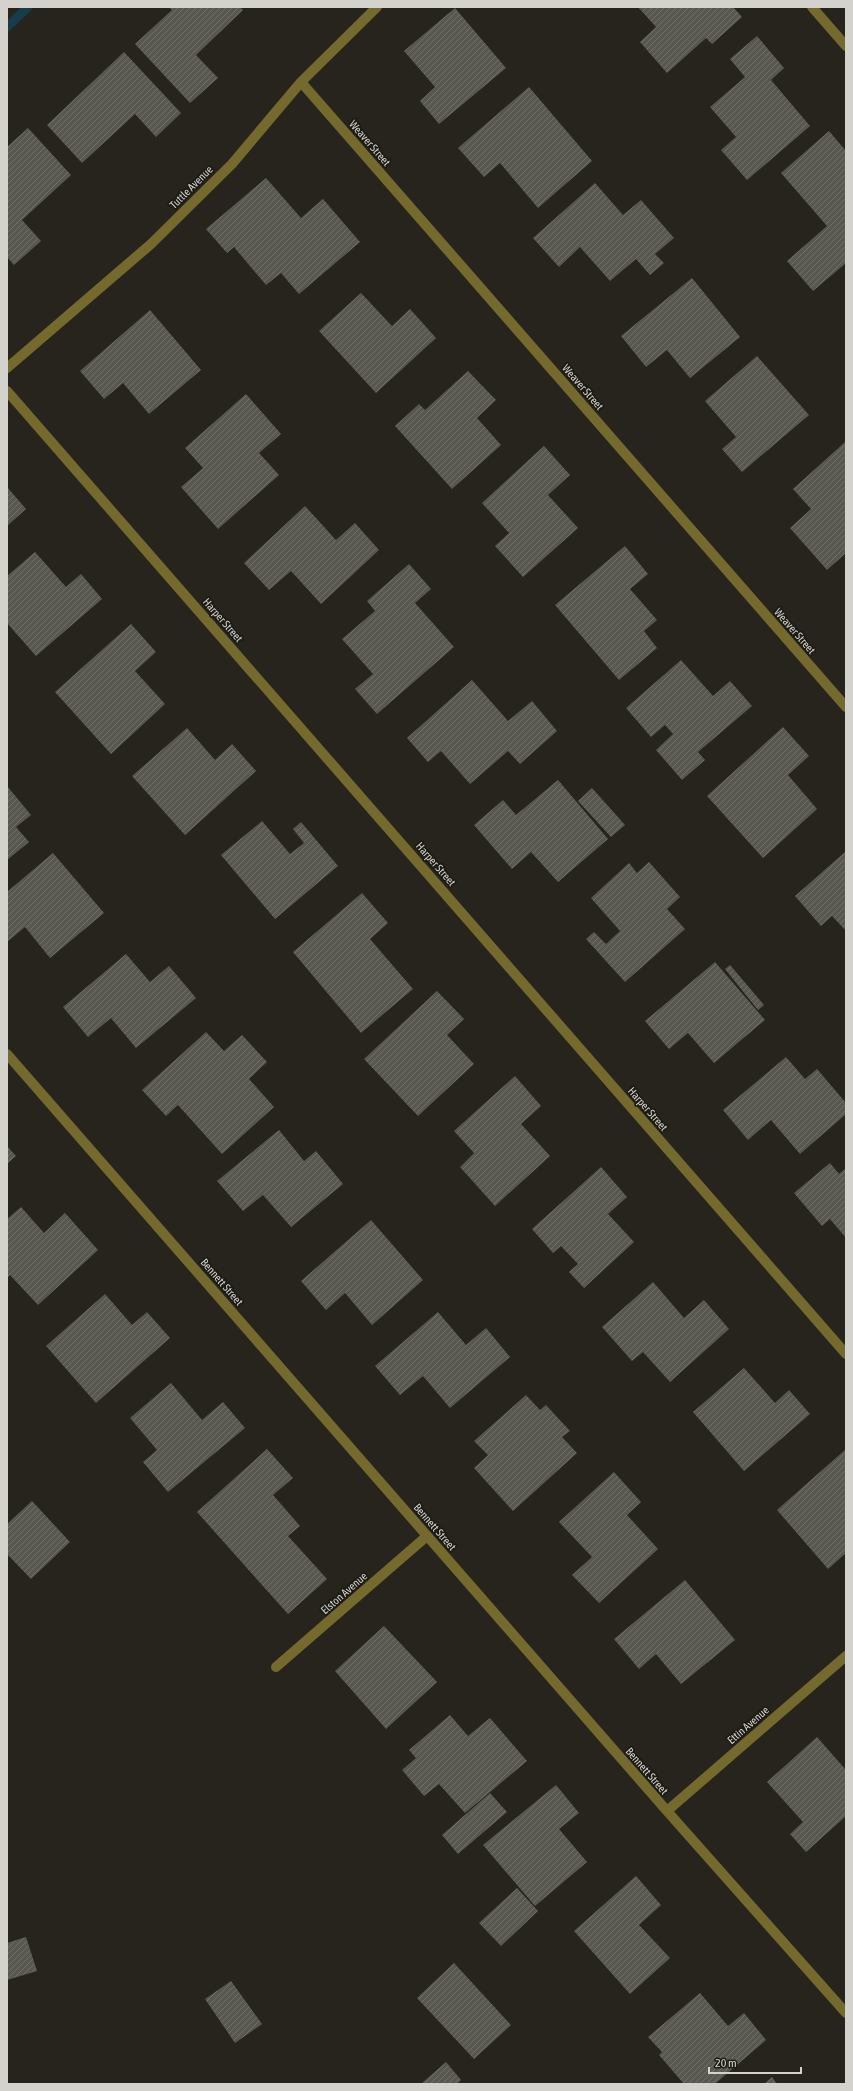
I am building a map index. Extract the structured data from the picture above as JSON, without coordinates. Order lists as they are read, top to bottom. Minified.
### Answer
{"streets":{"street":["Weaver Street","Tuttle Avenue","Harper Street","Bennett Street","Elston Avenue","Ettin Avenue"]},"crossings":[["Weaver Street","Tuttle Avenue"],["Bennett Street","Elston Avenue"],["Bennett Street","Ettin Avenue"]],"scale_bar":"20 m"}
